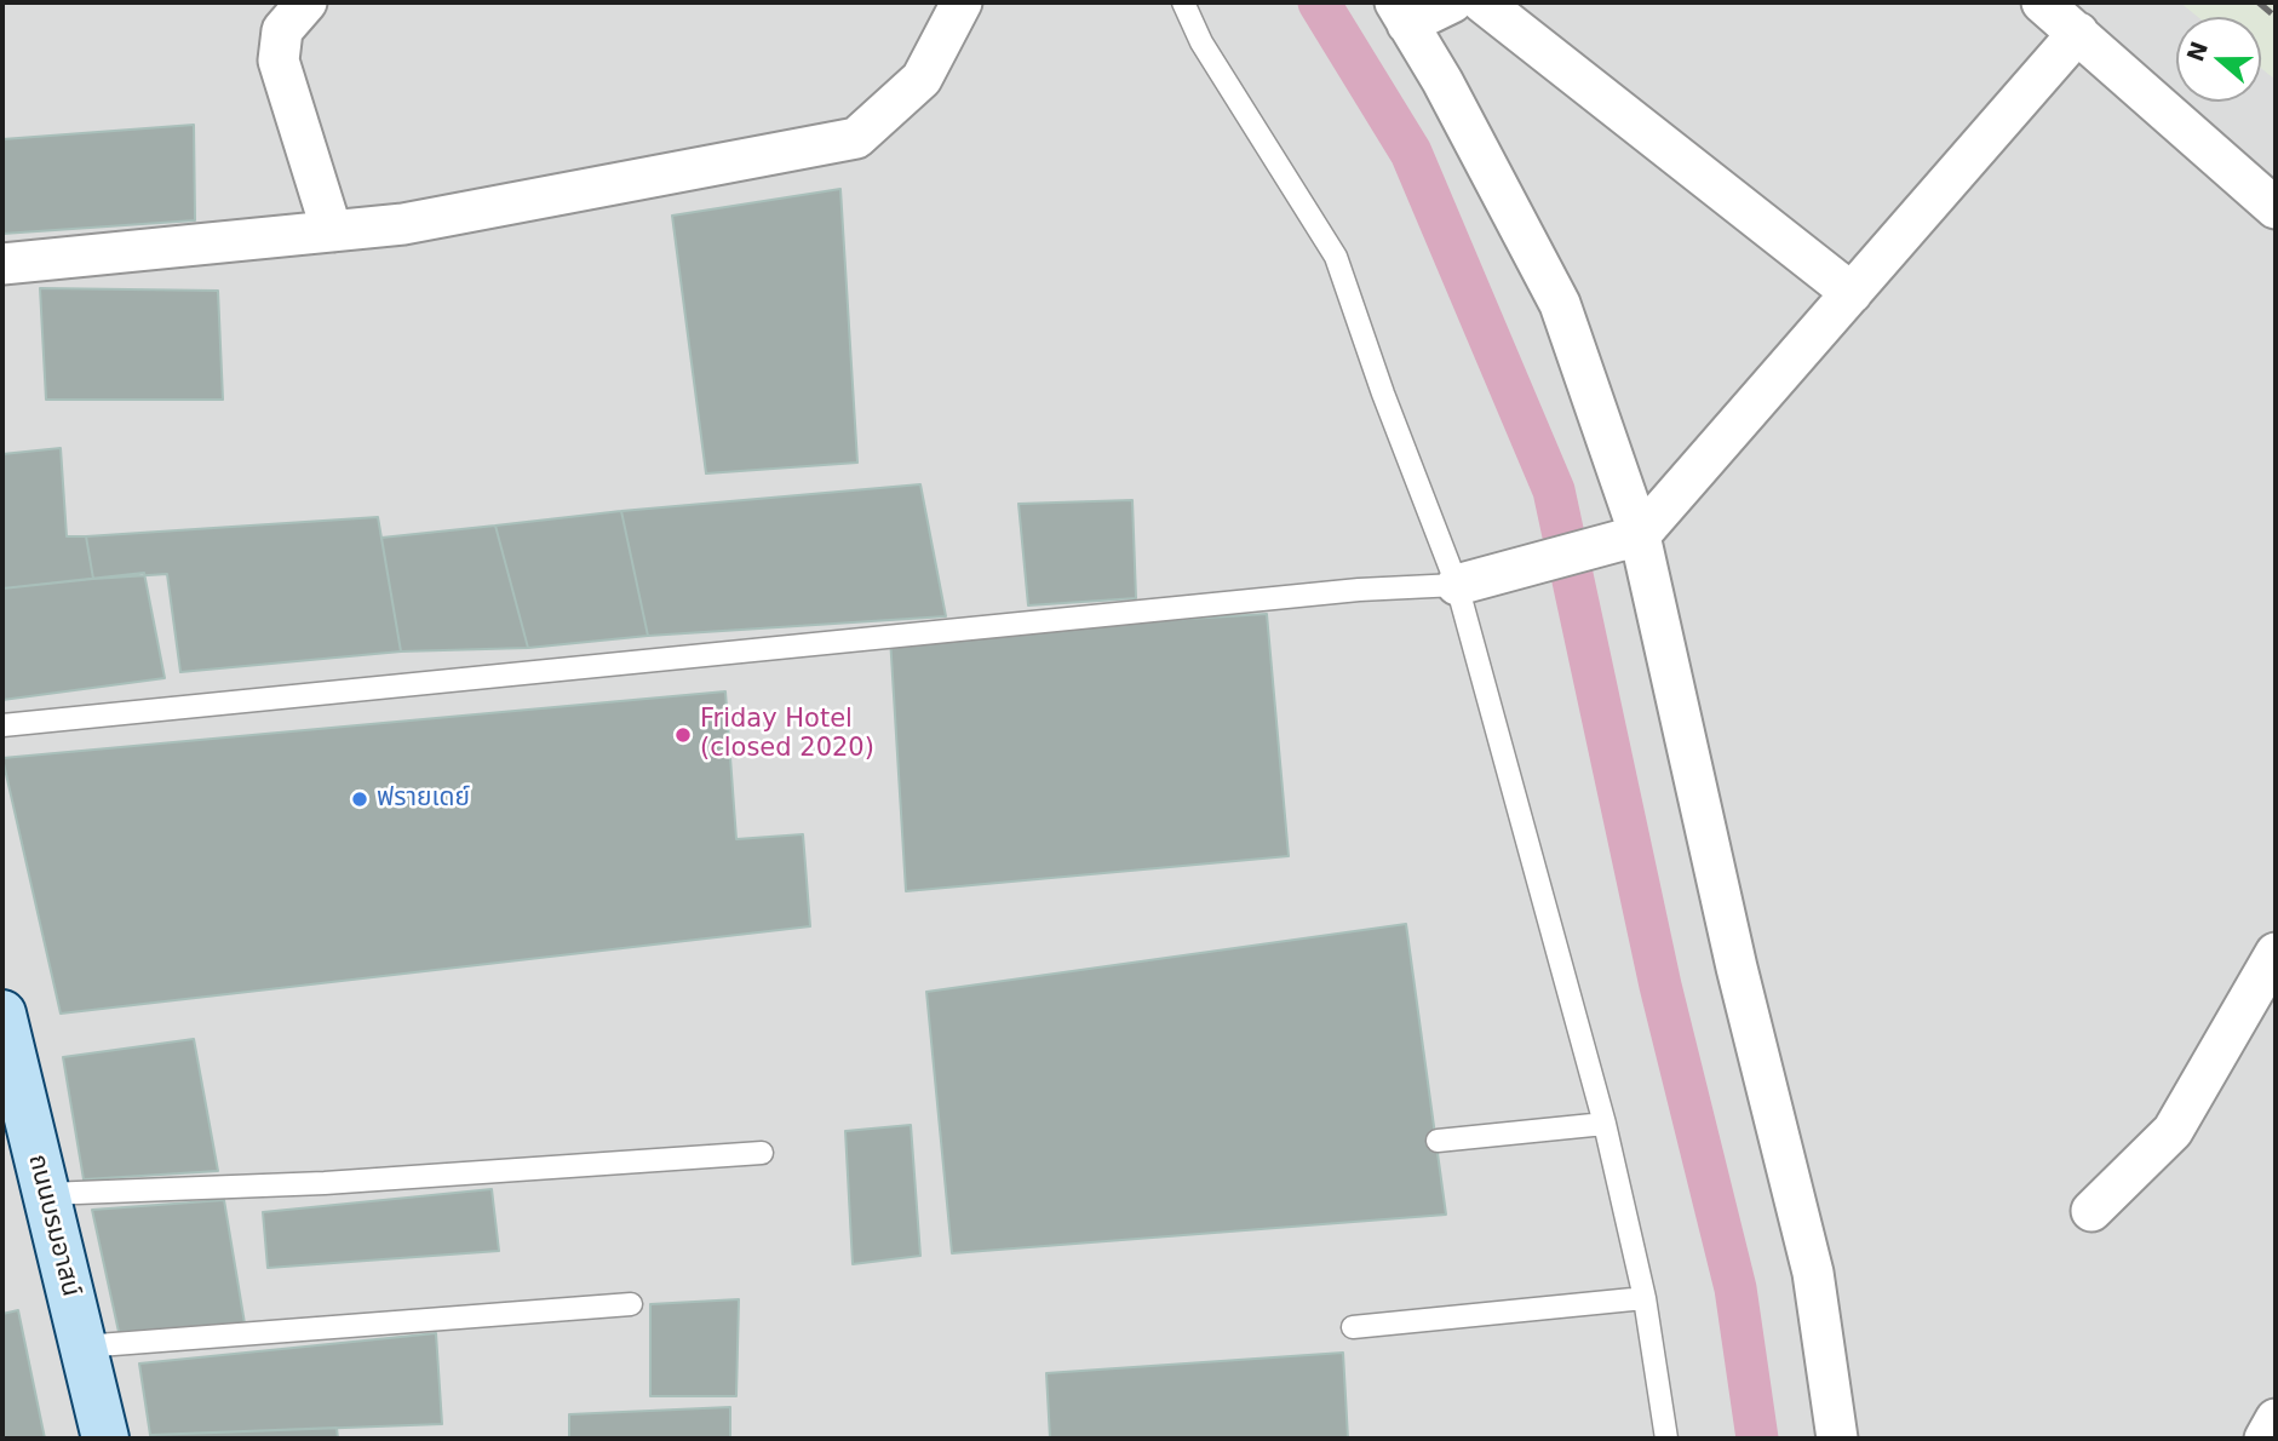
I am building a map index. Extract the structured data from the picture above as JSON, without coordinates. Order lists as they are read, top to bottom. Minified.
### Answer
{"streets":{"main road":["ถนนบรมอาสน์"]},"places":["Friday Hotel (closed 2020)","ฟรายเดย์"],"north":"left"}
